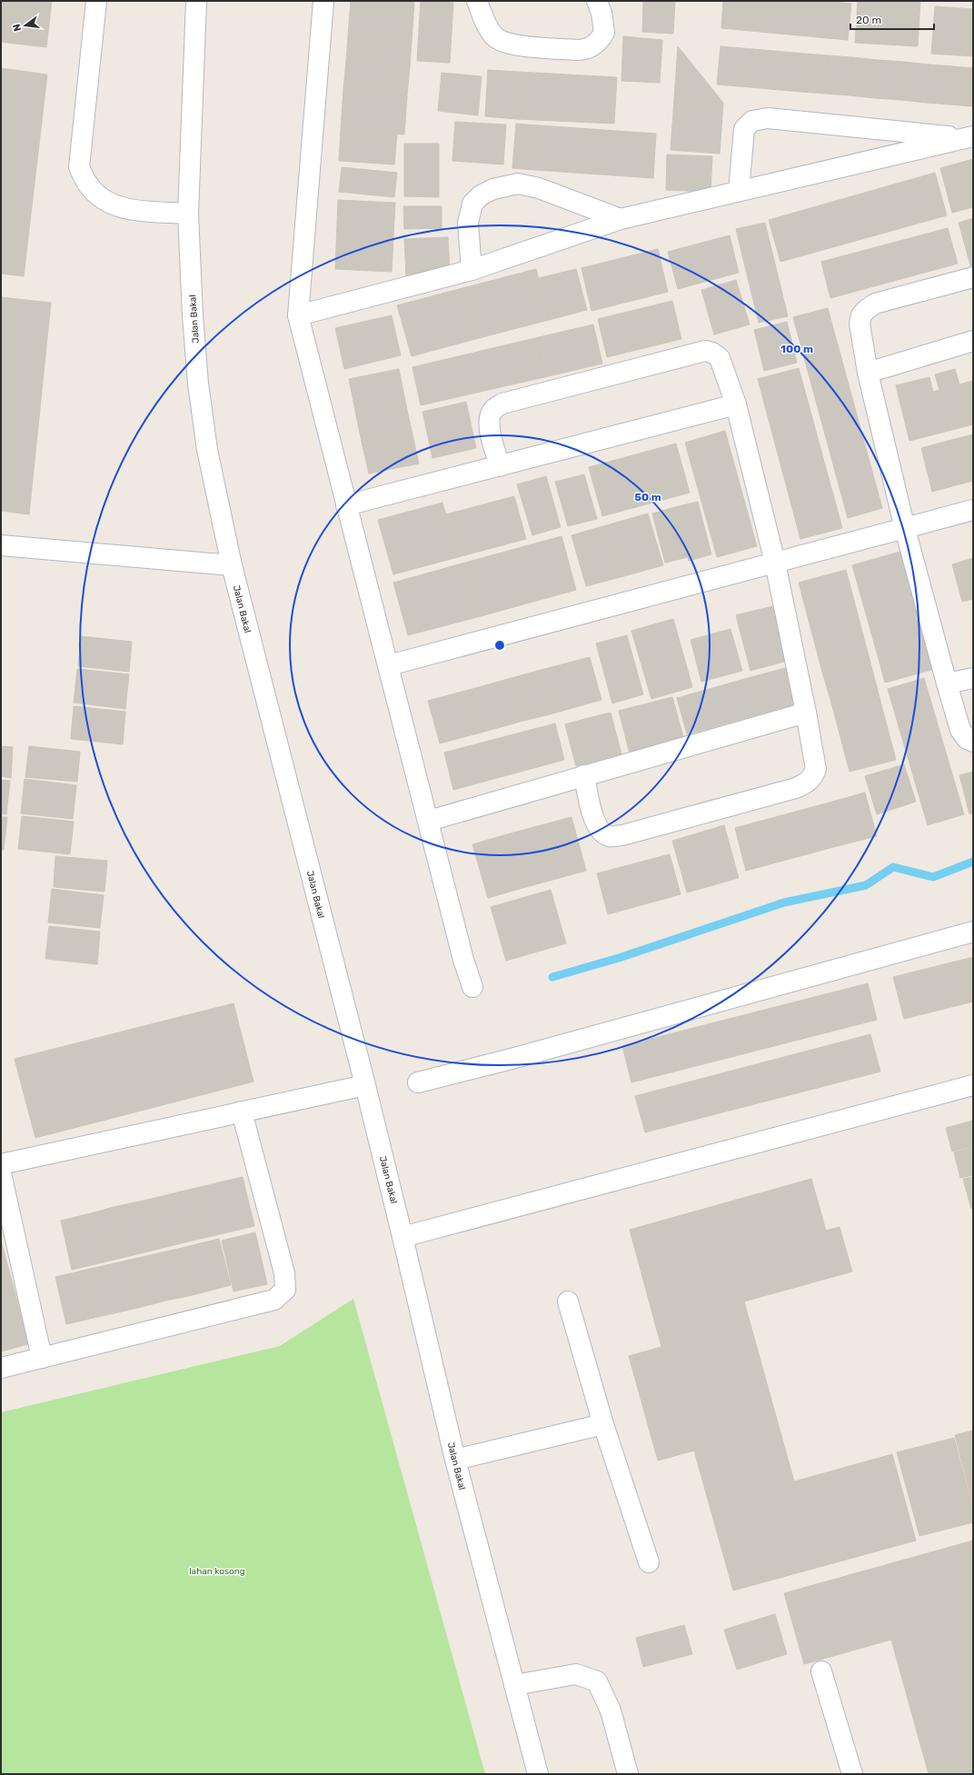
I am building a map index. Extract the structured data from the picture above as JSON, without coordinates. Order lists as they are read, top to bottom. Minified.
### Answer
{"streets":{"street":["Jalan Bakal"]},"parks":["lahan kosong"],"scale_bar":"20 m","north":"left","rings":["100 m","50 m"]}
